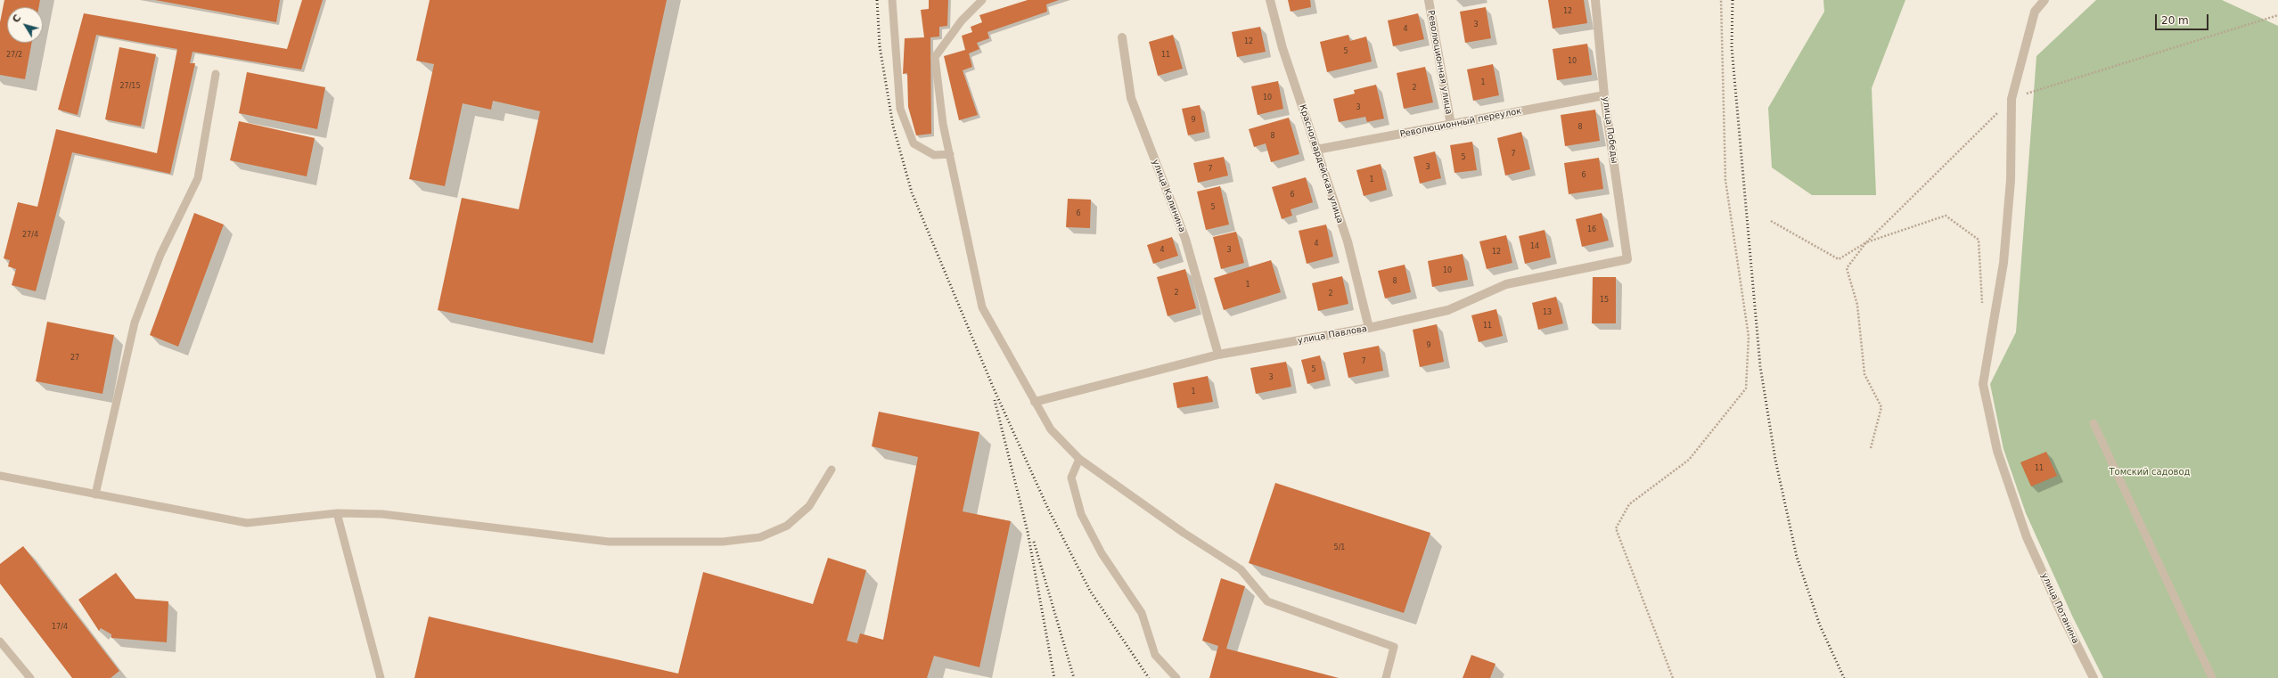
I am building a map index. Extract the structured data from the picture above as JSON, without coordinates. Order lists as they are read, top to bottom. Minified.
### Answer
{"streets":{"street":["Революционная улица","Революционный переулок","улица Победы","Красногвардейская улица","улица Калинина","улица Павлова","улица Потанина"]},"crossings":[["Революционная улица","Революционный переулок"],["Революционный переулок","улица Победы"],["Революционный переулок","Красногвардейская улица"],["улица Победы","улица Павлова"],["Красногвардейская улица","улица Павлова"],["улица Калинина","улица Павлова"]],"parks":["Томский садовод"],"house_numbers":["12","3","4","12","5","27/2","11","10","1","27/15","2","10","3","9","8","8","7","5","3","7","6","1","6","5","6","16","27/4","4","14","4","3","12","10","8","1","2","2","15","13","11","9","27","7","5","3","1","11","5/1","17/4"],"scale_bar":"20 m","north":"top left"}
